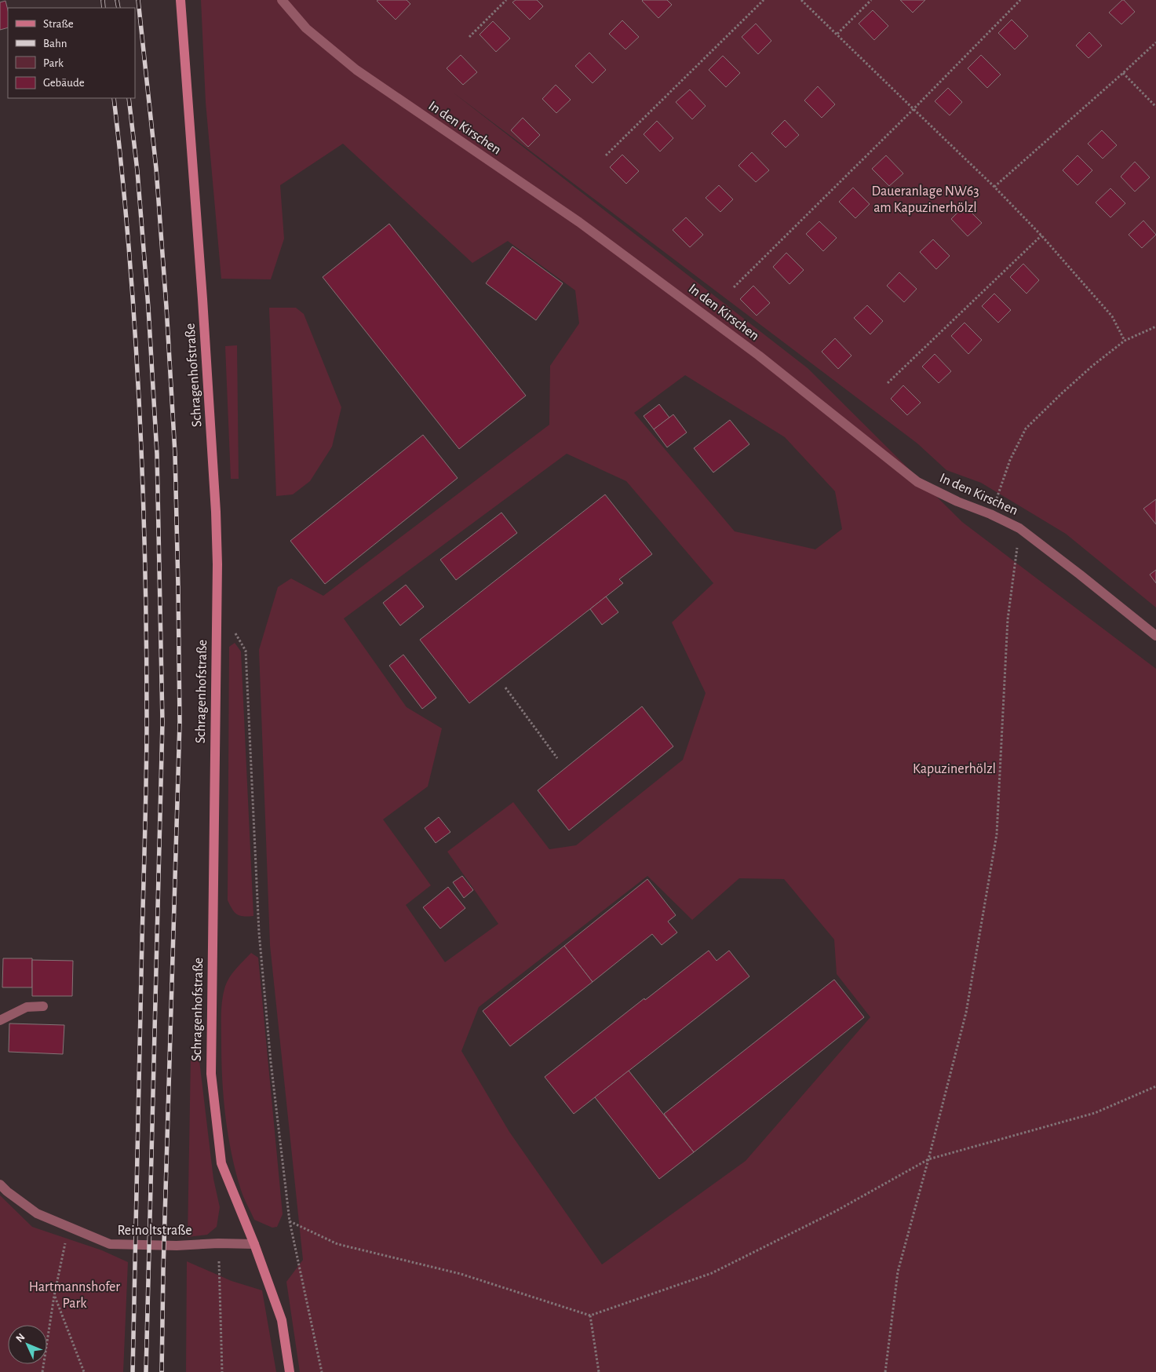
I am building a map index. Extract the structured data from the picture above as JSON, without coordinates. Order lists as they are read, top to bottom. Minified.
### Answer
{"streets":{"street":["In den Kirschen","Schragenhofstraße","Reinoltstraße"]},"crossings":[["Schragenhofstraße","Reinoltstraße"]],"parks":["Daueranlage NW63 am Kapuzinerhölzl","Kapuzinerhölzl","Hartmannshofer Park"],"legend":["Straße","Bahn","Park","Gebäude"],"north":"top left"}
